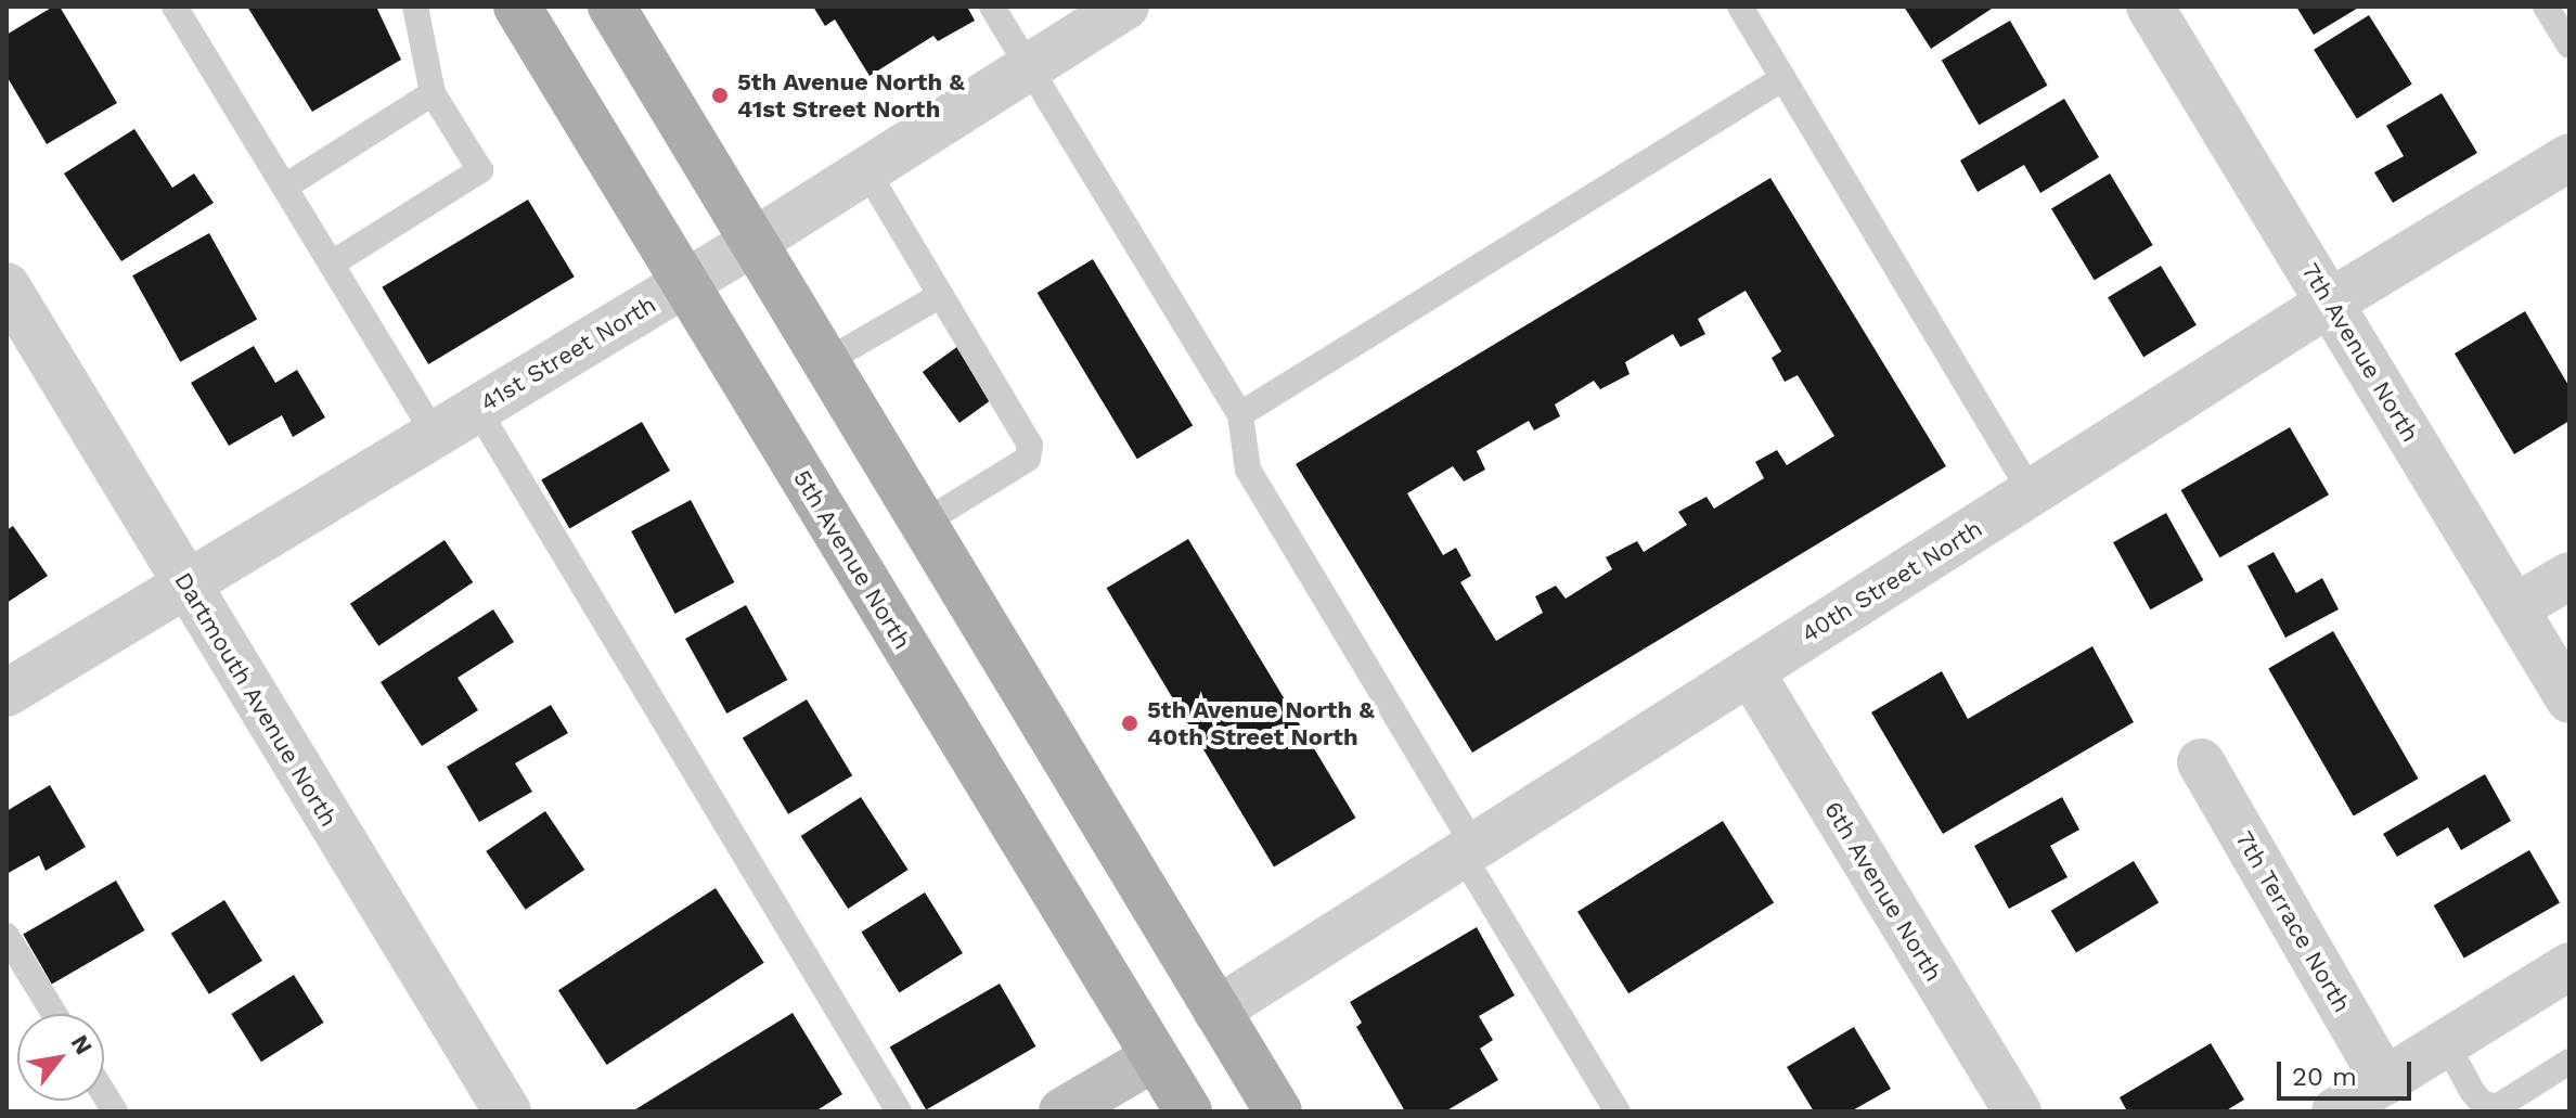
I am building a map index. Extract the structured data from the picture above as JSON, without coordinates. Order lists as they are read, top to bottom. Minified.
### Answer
{"streets":{"main road":["5th Avenue North"],"street":["7th Avenue North","41st Street North","40th Street North","Dartmouth Avenue North","6th Avenue North","7th Terrace North"]},"crossings":[["7th Avenue North","40th Street North"],["41st Street North","5th Avenue North"],["41st Street North","Dartmouth Avenue North"],["40th Street North","6th Avenue North"]],"places":["5th Avenue North & 41st Street North","5th Avenue North & 40th Street North"],"scale_bar":"20 m","north":"top right"}
